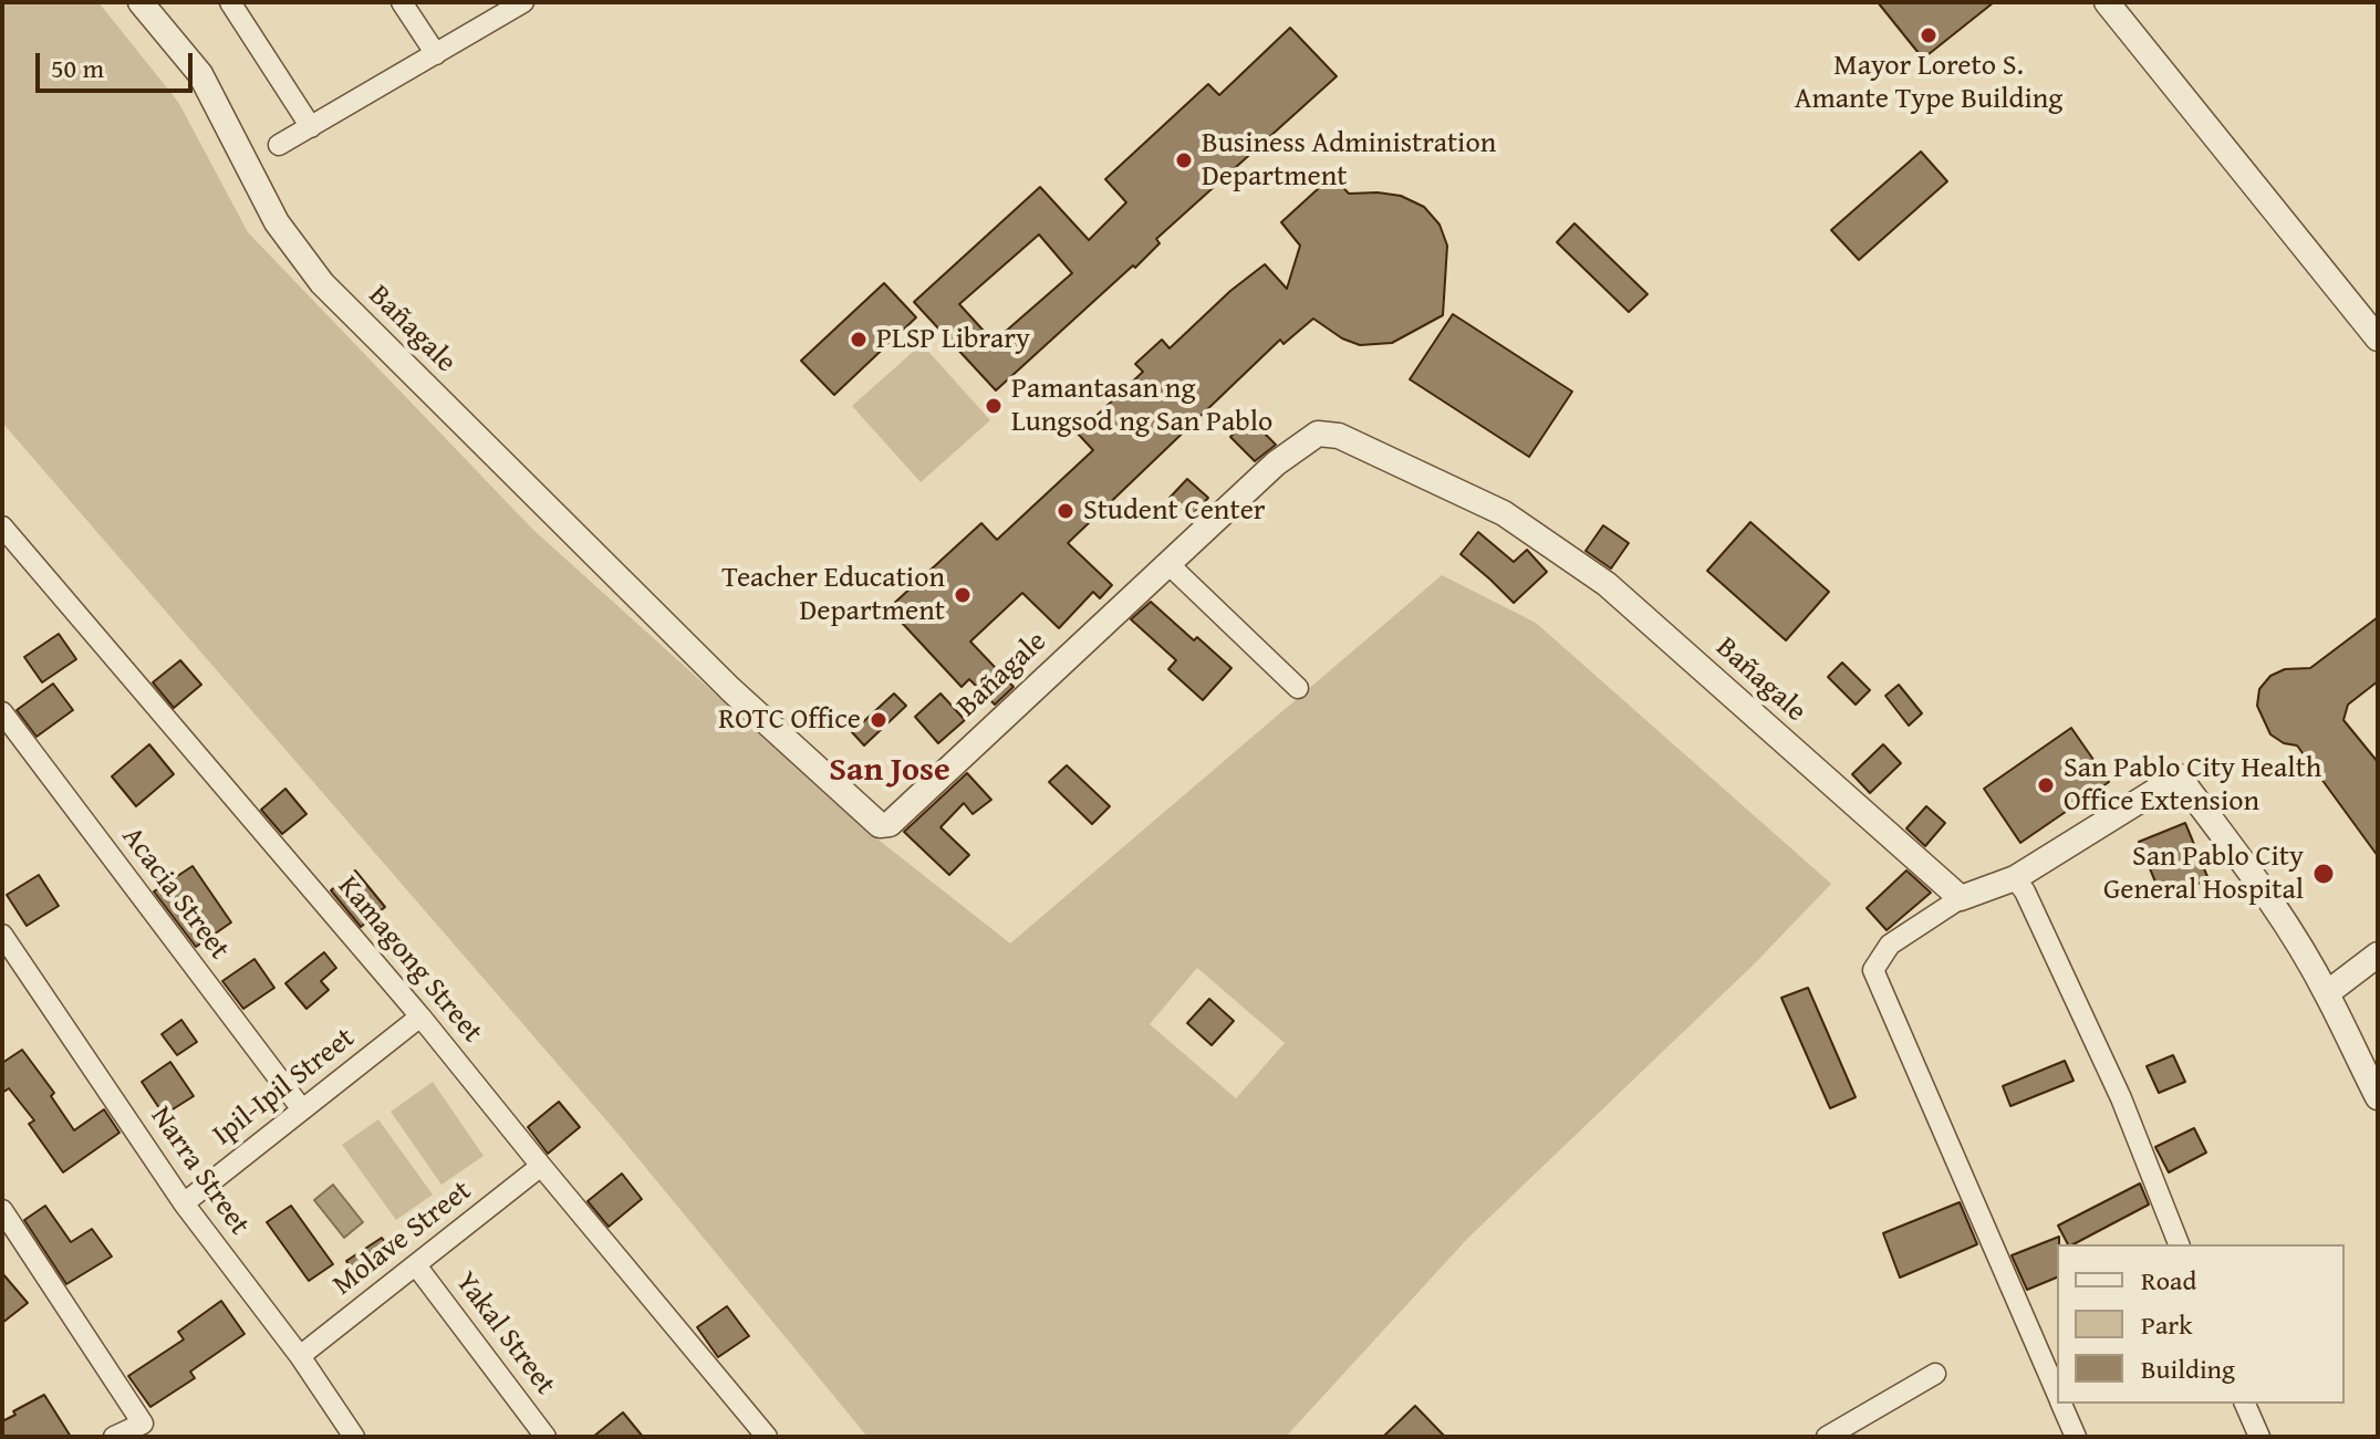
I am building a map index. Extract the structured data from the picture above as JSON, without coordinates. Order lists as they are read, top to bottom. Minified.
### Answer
{"streets":{"street":["Bañagale","Acacia Street","Kamagong Street","Ipil-Ipil Street","Narra Street","Molave Street","Yakal Street"]},"crossings":[["Acacia Street","Ipil-Ipil Street"],["Kamagong Street","Ipil-Ipil Street"],["Kamagong Street","Molave Street"],["Ipil-Ipil Street","Narra Street"],["Narra Street","Molave Street"],["Molave Street","Yakal Street"]],"districts":["San Jose"],"places":["Mayor Loreto S. Amante Type Building","Business Administration Department","PLSP Library","Pamantasan ng Lungsod ng San Pablo","Student Center","Teacher Education Department","ROTC Office","San Pablo City Health Office Extension","San Pablo City General Hospital"],"legend":["Road","Park","Building"],"scale_bar":"50 m"}
